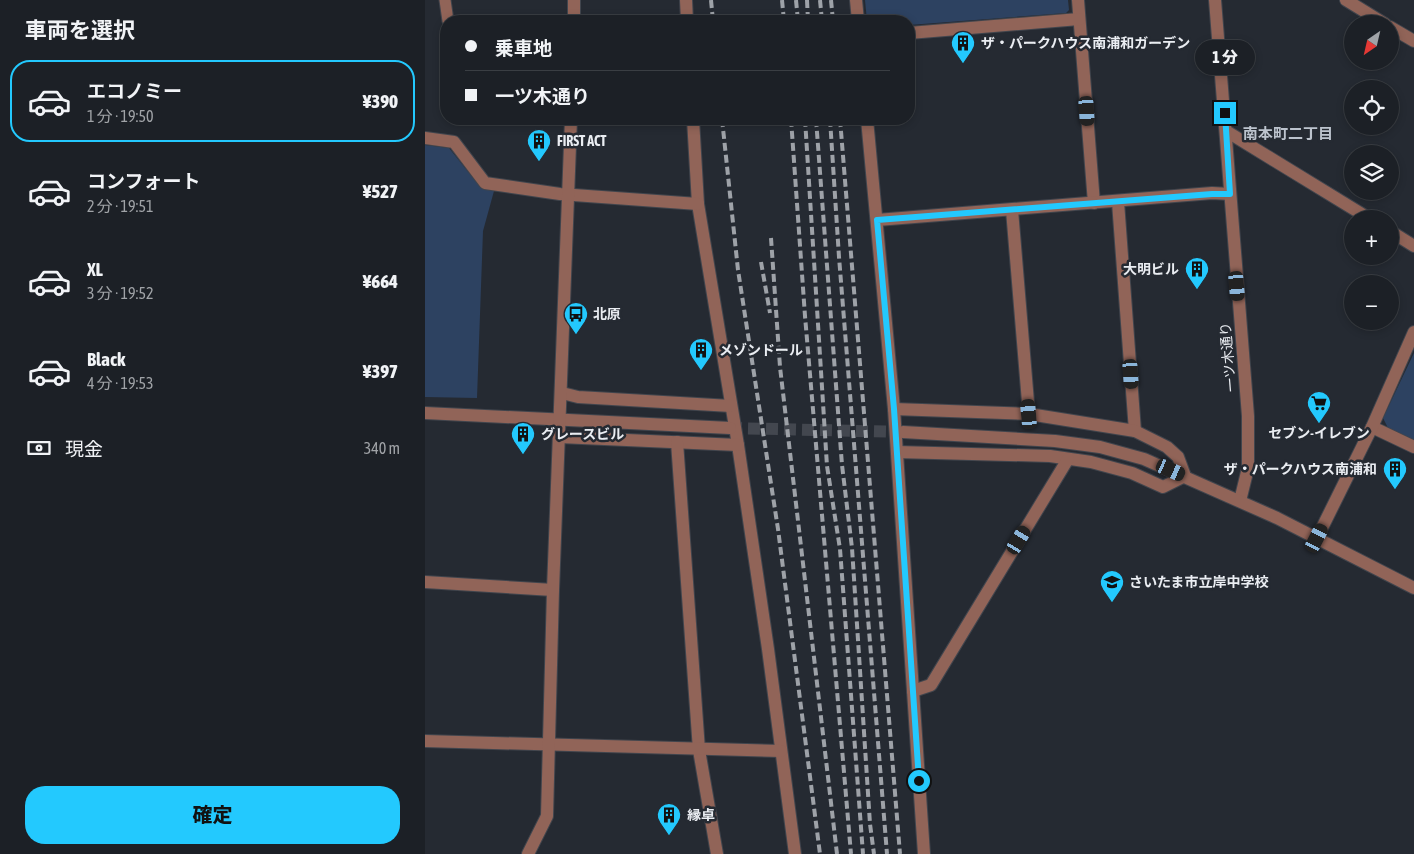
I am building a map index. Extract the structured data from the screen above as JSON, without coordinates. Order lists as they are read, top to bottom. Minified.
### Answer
{"streets":{"street":["一ツ木通り"]},"districts":["南本町二丁目"],"places":{"building":["ザ・パークハウス南浦和ガーデン","FIRST ACT","大明ビル","メゾンドール","グレースビル","ザ・パークハウス南浦和","縁卓"],"bus stop":["北原"],"supermarket":["セブン-イレブン"],"school or university":["さいたま市立岸中学校"]},"north":"bottom left","page":{"heading":"車両を選択","map_buttons":["+","−"],"banner":["乗車地","一ツ木通り"],"bubble":"1 分","list":[{"name":"エコノミー","note":"1 分 · 19:50","value":"¥390"},{"name":"コンフォート","note":"2 分 · 19:51","value":"¥527"},{"name":"XL","note":"3 分 · 19:52","value":"¥664"},{"name":"Black","note":"4 分 · 19:53","value":"¥397"}],"pay":["現金","340 m"],"buttons":"確定"}}
